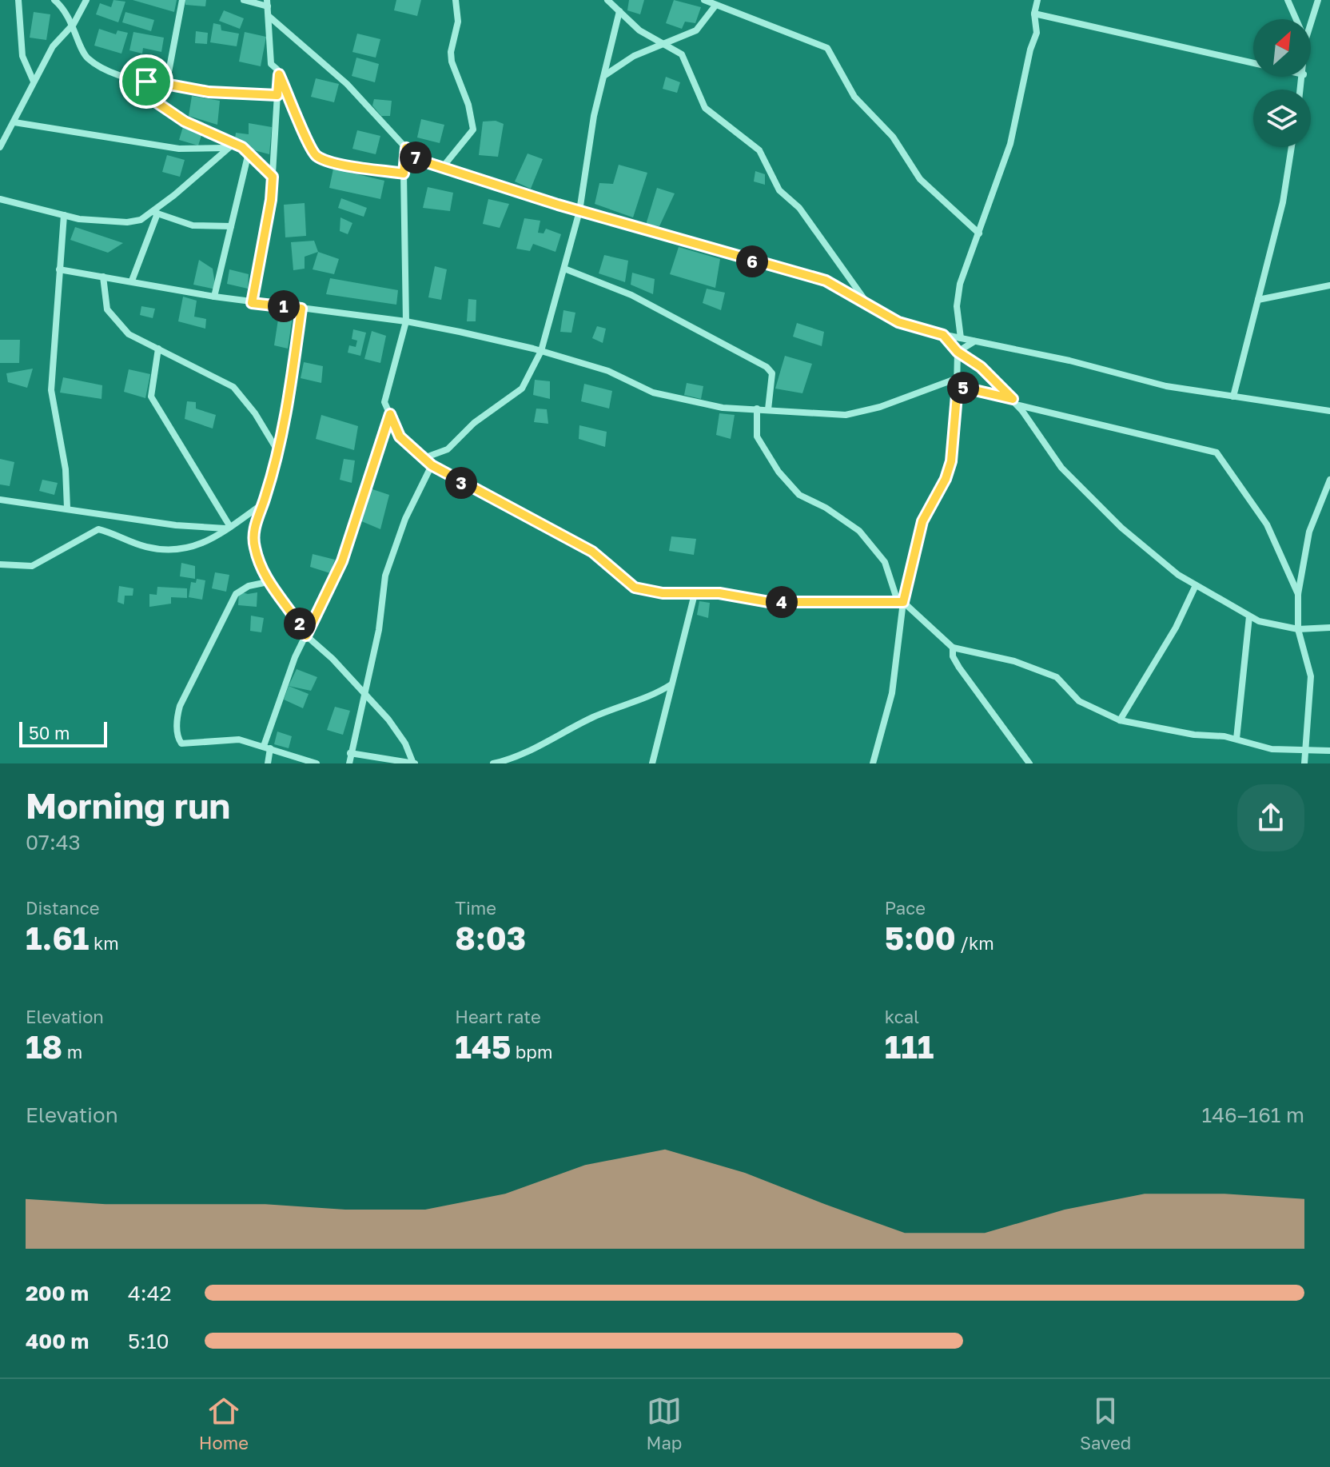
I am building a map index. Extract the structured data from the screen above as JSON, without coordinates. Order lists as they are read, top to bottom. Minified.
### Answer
{"scale_bar":"50 m","north":"top right","page":{"pins":["7","6","1","5","3","4","2"],"scale":"50 m","heading":["Morning run","07:43"],"stats":[["Distance","1.61 km"],["Time","8:03"],["Pace","5:00 /km"],["Elevation","18 m"],["Heart rate","145 bpm"],["kcal","111"]],"chart":["Elevation","146–161 m"],"list":[{"name":"200 m","note":"4:42"},{"name":"400 m","note":"5:10"}],"tabs":["Home","Map","Saved"]}}
